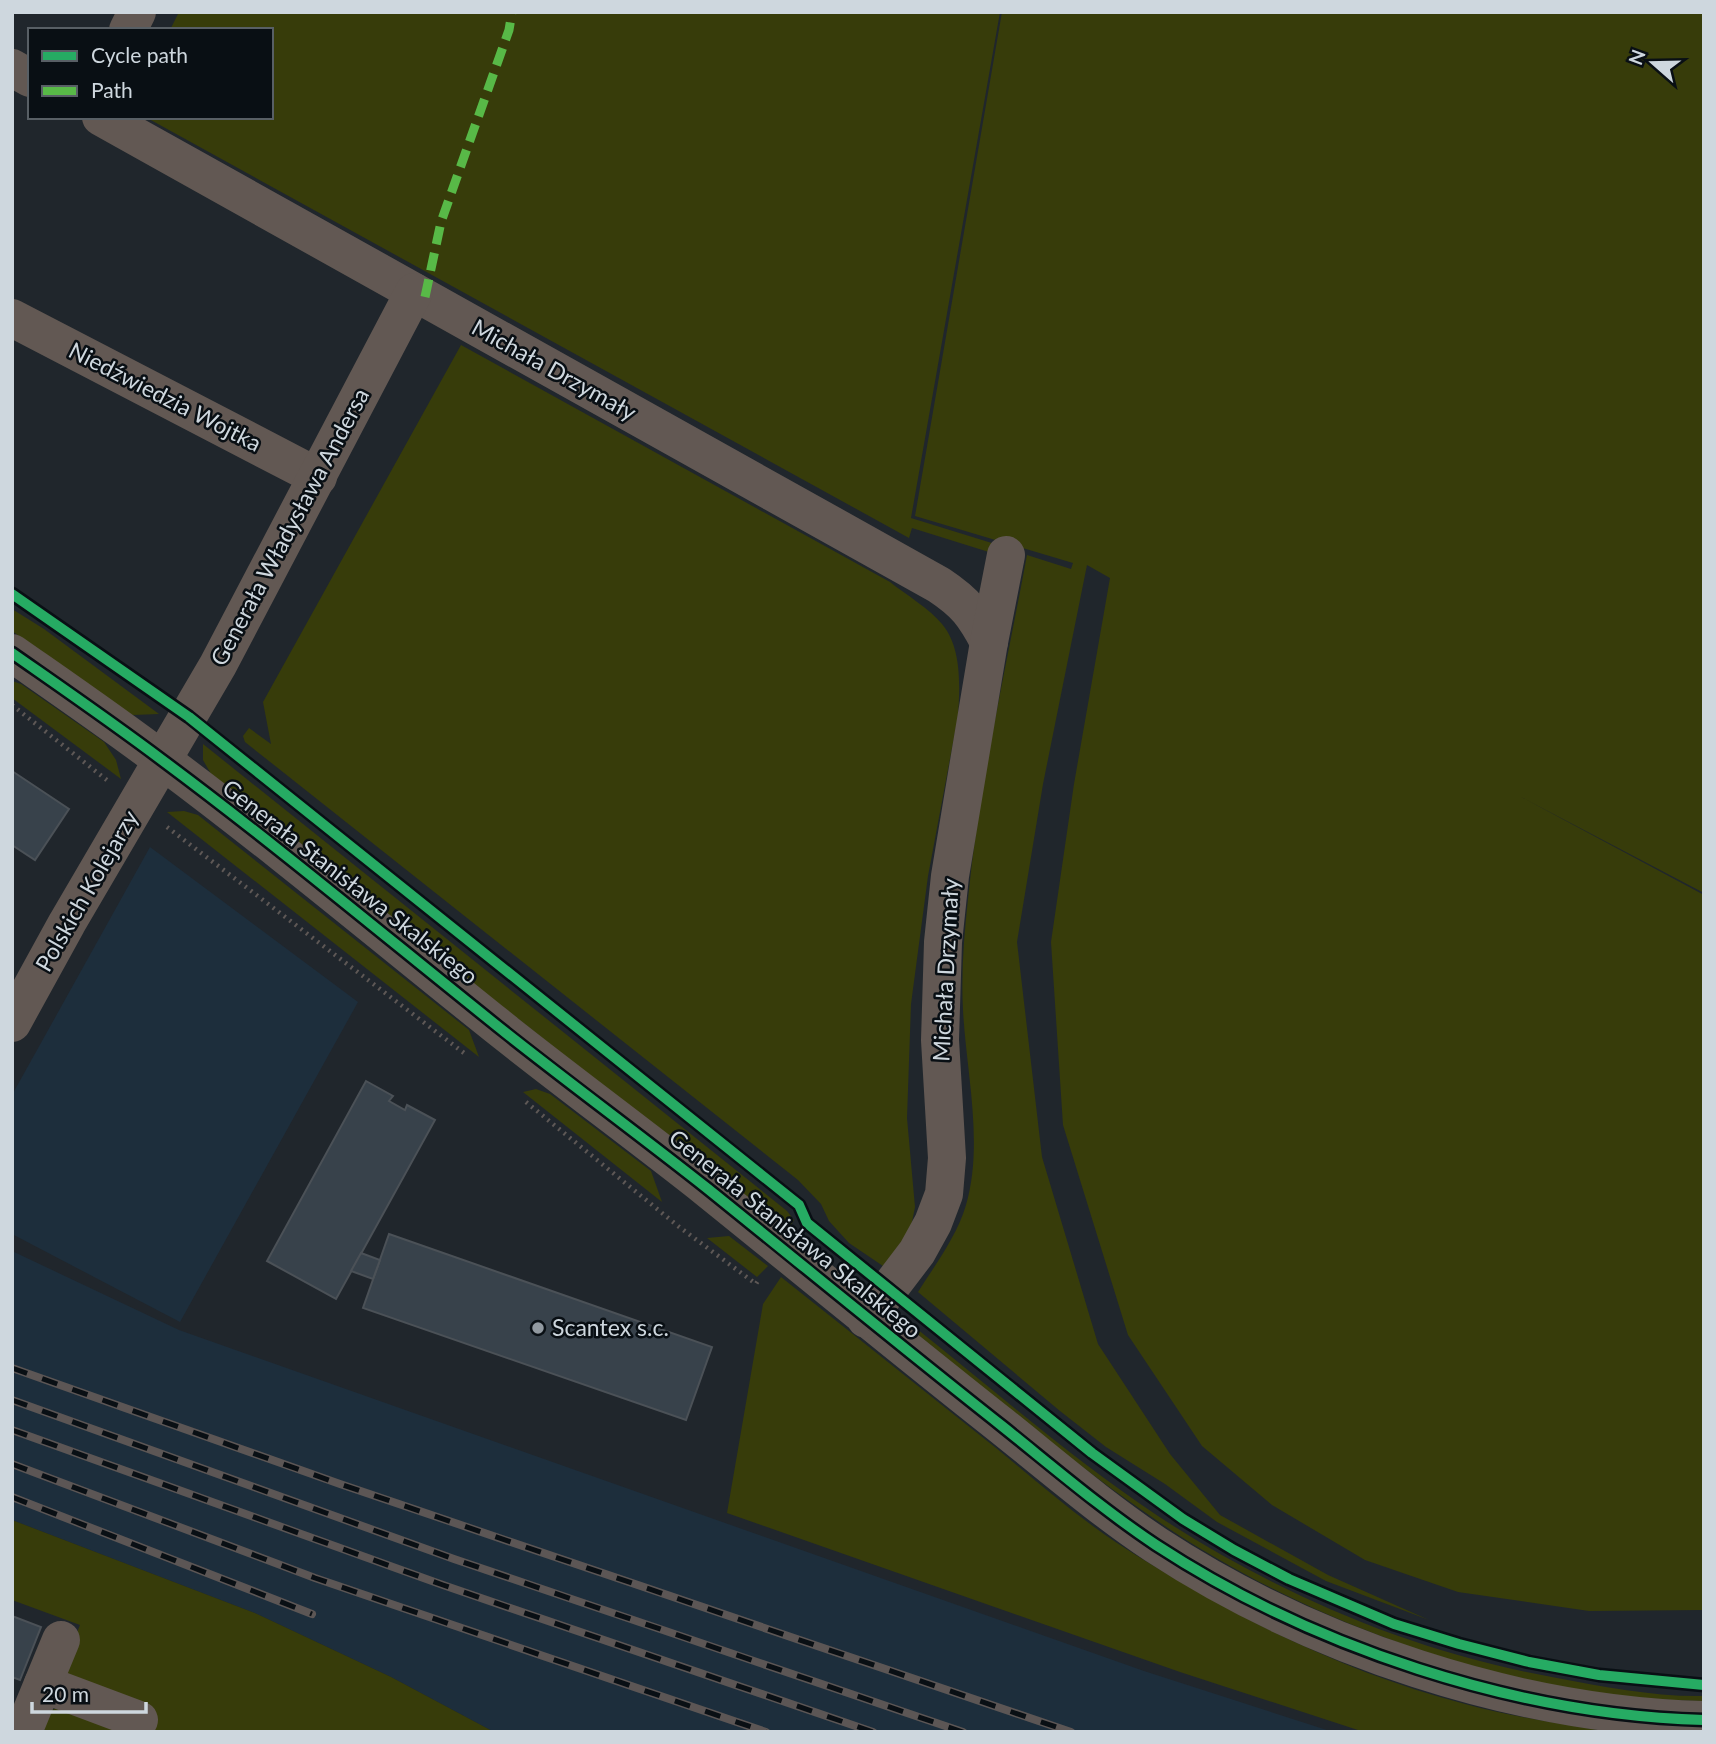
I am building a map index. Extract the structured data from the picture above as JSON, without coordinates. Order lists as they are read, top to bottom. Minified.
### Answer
{"streets":{"street":["Michała Drzymały","Niedźwiedzia Wojtka","Generała Władysława Andersa","Generała Stanisława Skalskiego","Polskich Kolejarzy"]},"crossings":[["Michała Drzymały","Generała Władysława Andersa"],["Michała Drzymały","Generała Stanisława Skalskiego"],["Niedźwiedzia Wojtka","Generała Władysława Andersa"],["Generała Władysława Andersa","Generała Stanisława Skalskiego"],["Generała Władysława Andersa","Polskich Kolejarzy"],["Generała Stanisława Skalskiego","Polskich Kolejarzy"]],"places":["Scantex s.c."],"legend":["Cycle path","Path"],"scale_bar":"20 m","north":"left"}
